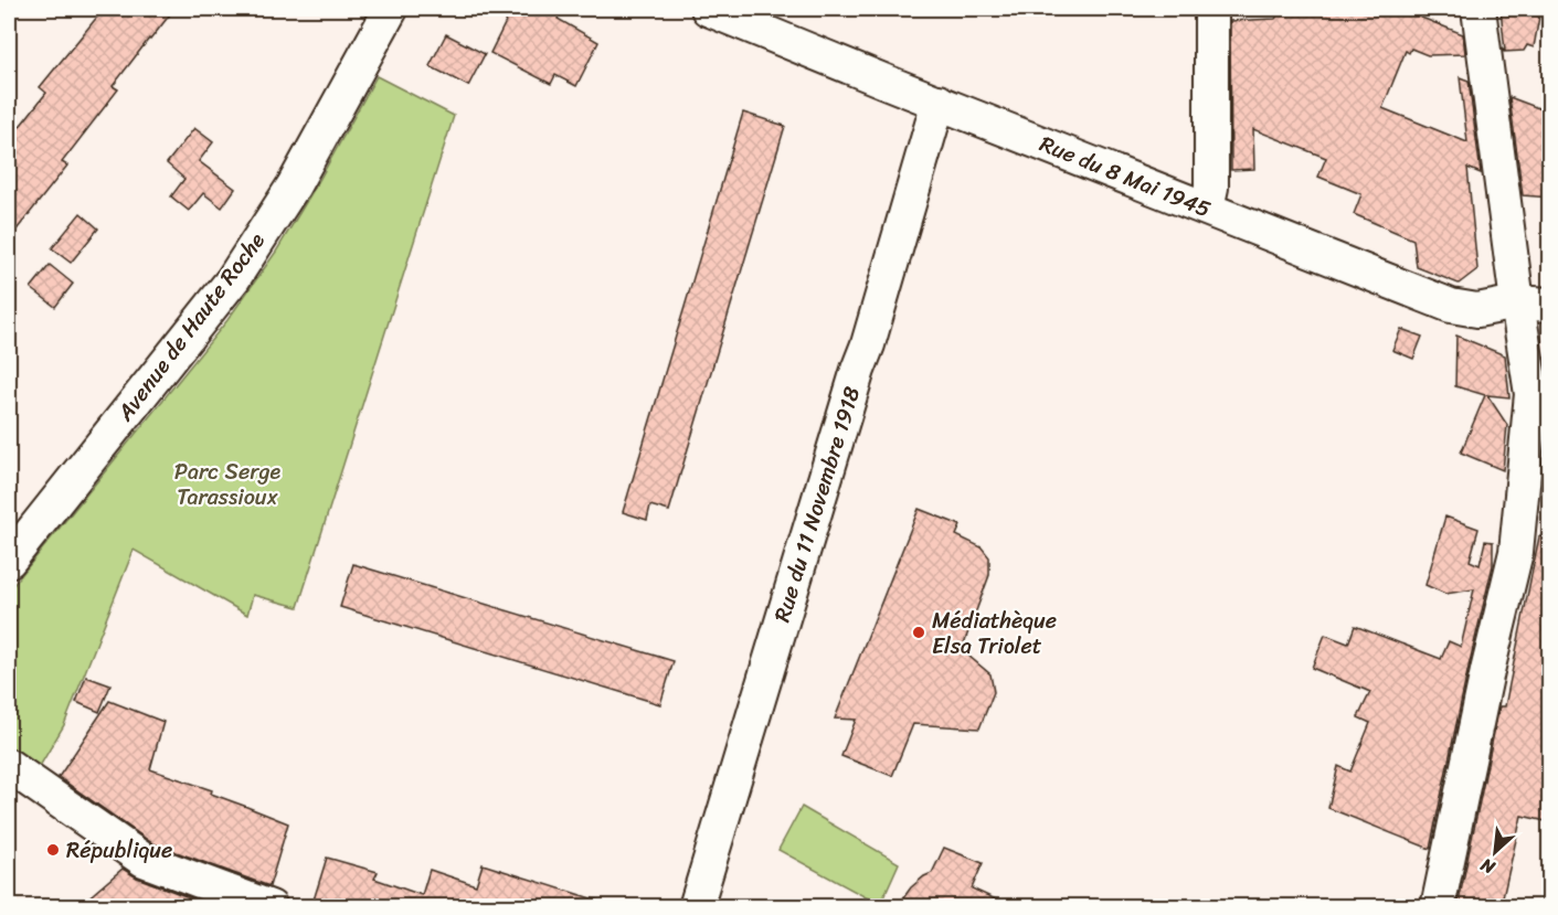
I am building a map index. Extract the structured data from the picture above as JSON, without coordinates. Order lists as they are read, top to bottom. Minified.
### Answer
{"streets":{"street":["Rue du 8 Mai 1945","Avenue de Haute Roche","Rue du 11 Novembre 1918"]},"crossings":[["Rue du 8 Mai 1945","Rue du 11 Novembre 1918"]],"parks":["Parc Serge Tarassioux"],"places":["Médiathèque Elsa Triolet","République"],"north":"bottom left"}
